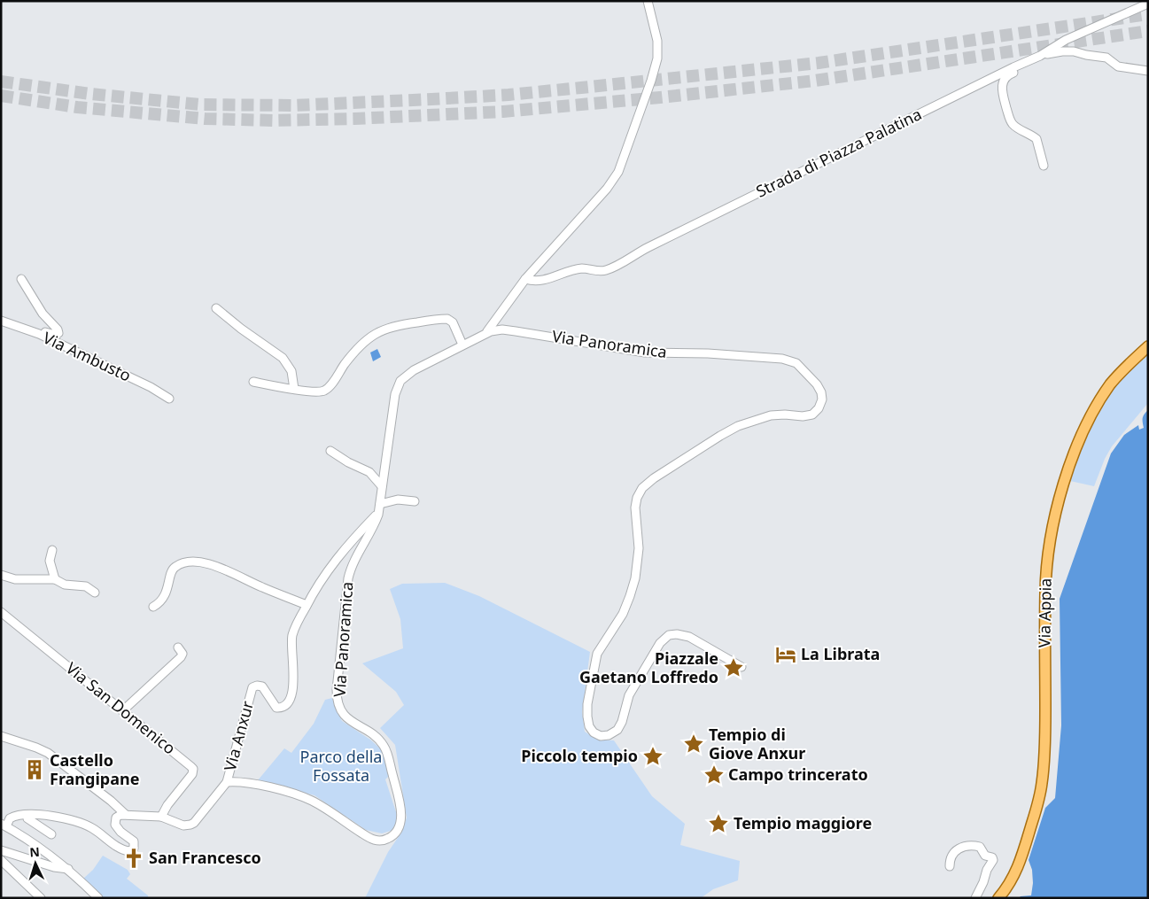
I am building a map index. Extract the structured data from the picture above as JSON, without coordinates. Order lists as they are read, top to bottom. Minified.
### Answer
{"streets":{"main road":["Via Appia"],"street":["Strada di Piazza Palatina","Via Panoramica","Via Ambusto","Via San Domenico","Via Anxur"]},"crossings":[["Via Panoramica","Via Anxur"],["Via San Domenico","Via Anxur"]],"parks":["Parco della Fossata"],"places":{"hotel":["La Librata"],"place":["Piazzale Gaetano Loffredo","Tempio di Giove Anxur","Piccolo tempio","Campo trincerato","Tempio maggiore"],"building":["Castello Frangipane"],"church":["San Francesco"]},"north":"top"}
